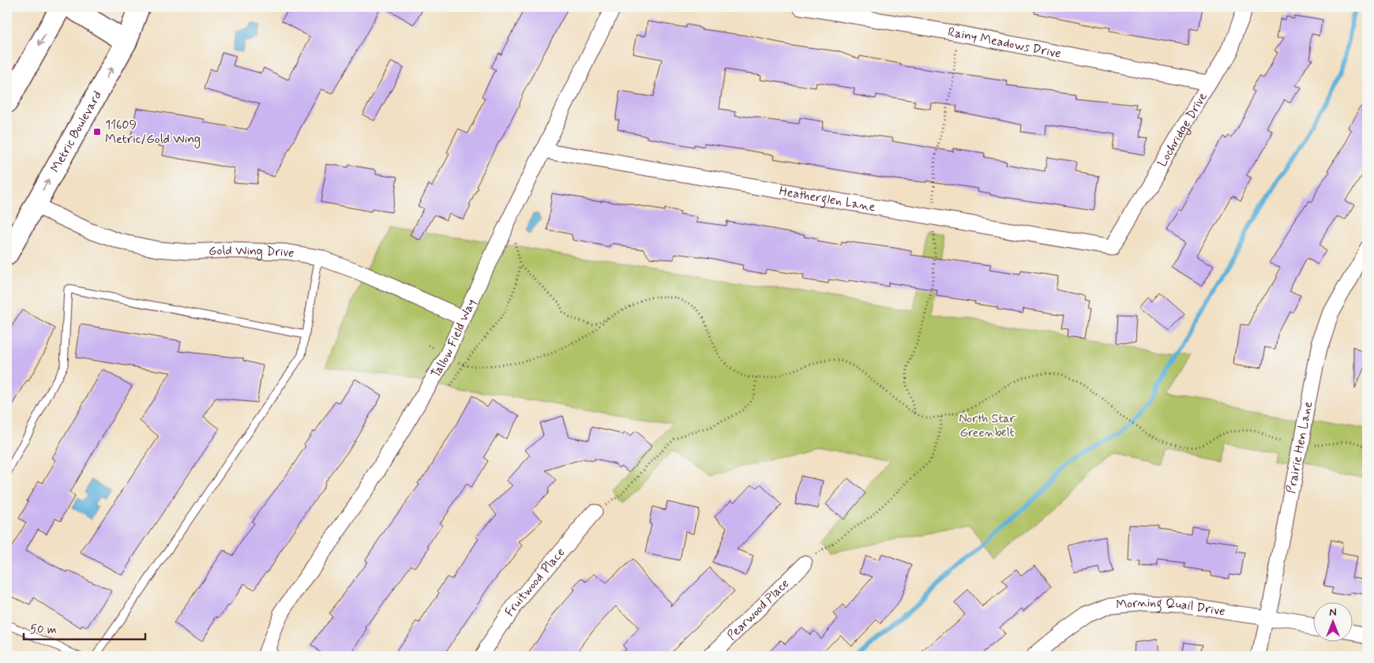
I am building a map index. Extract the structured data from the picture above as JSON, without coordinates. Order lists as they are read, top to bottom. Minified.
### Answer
{"streets":{"main road":["Metric Boulevard"],"street":["Rainy Meadows Drive","Lochridge Drive","Heatherglen Lane","Gold Wing Drive","Tallow Field Way","Prairie Hen Lane","Fruitwood Place","Morning Quail Drive","Pearwood Place"]},"crossings":[["Rainy Meadows Drive","Lochridge Drive"],["Lochridge Drive","Heatherglen Lane"],["Metric Boulevard","Gold Wing Drive"],["Heatherglen Lane","Tallow Field Way"],["Gold Wing Drive","Tallow Field Way"],["Prairie Hen Lane","Morning Quail Drive"]],"parks":["North Star Greenbelt"],"places":{"transit":["11609 Metric/Gold Wing"]},"scale_bar":"50 m","north":"top"}
